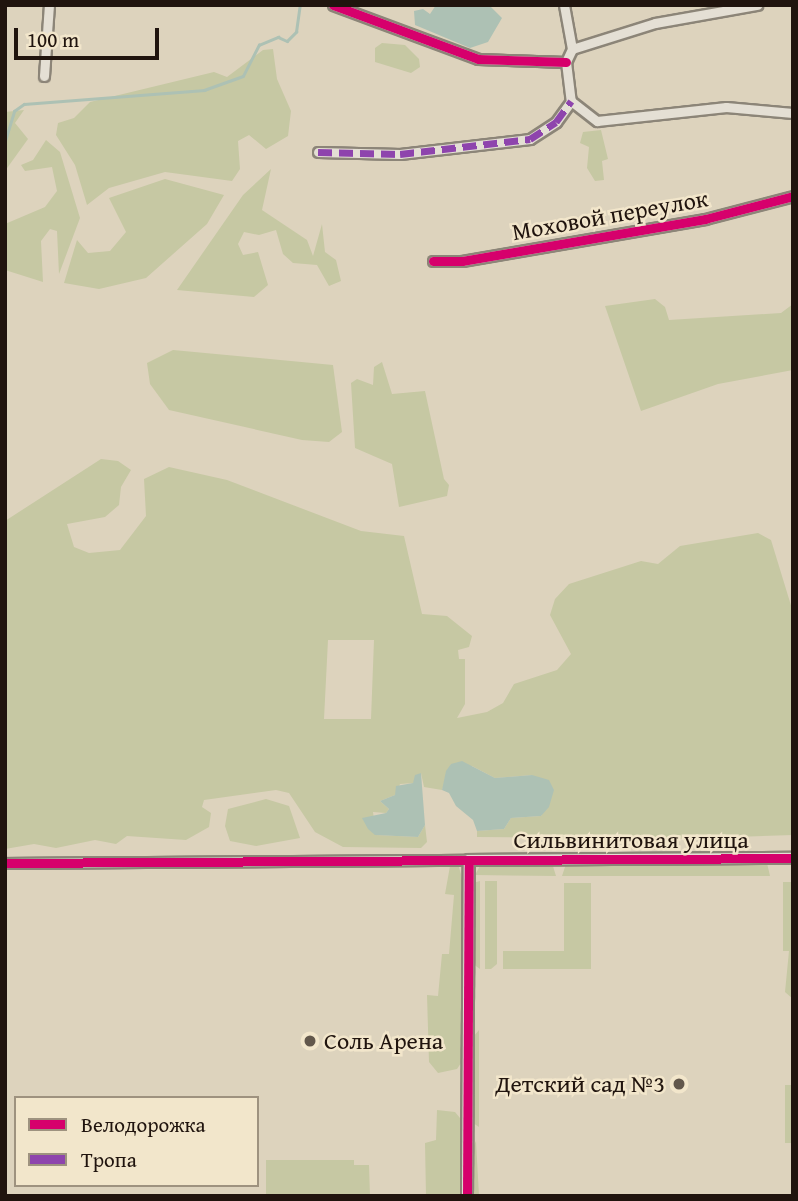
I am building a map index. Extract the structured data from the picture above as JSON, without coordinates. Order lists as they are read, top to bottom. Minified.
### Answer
{"streets":{"street":["Моховой переулок","Сильвинитовая улица"]},"places":["Соль Арена","Детский сад №3"],"legend":["Велодорожка","Тропа"],"scale_bar":"100 m"}
